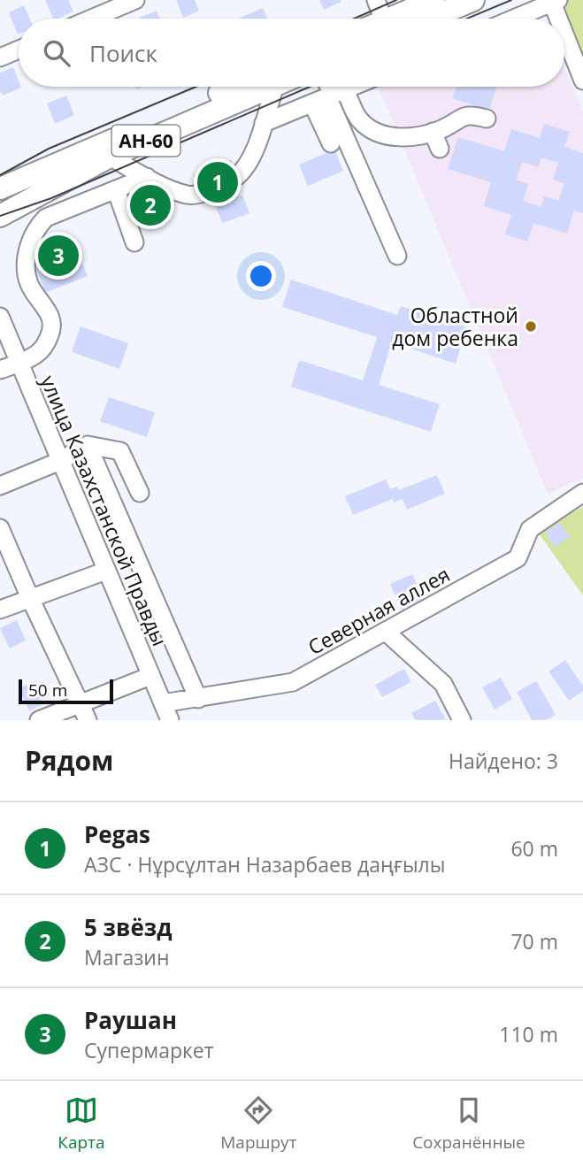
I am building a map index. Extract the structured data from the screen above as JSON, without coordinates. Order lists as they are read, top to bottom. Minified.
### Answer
{"streets":{"main road":["АН-60"],"street":["улица Казахстанской Правды","Северная аллея"]},"crossings":[["улица Казахстанской Правды","Северная аллея"]],"places":["Областной дом ребенка"],"scale_bar":"50 m","page":{"search":"Поиск","pins":["1","2","3"],"scale":"50 m","heading":["Рядом","Найдено: 3"],"list":[{"mark":"1","name":"Pegas","note":"АЗС · Нұрсұлтан Назарбаев даңғылы","value":"60 m"},{"mark":"2","name":"5 звёзд","note":"Магазин","value":"70 m"},{"mark":"3","name":"Раушан","note":"Супермаркет","value":"110 m"}],"nav":["Карта","Маршрут","Сохранённые"]}}
